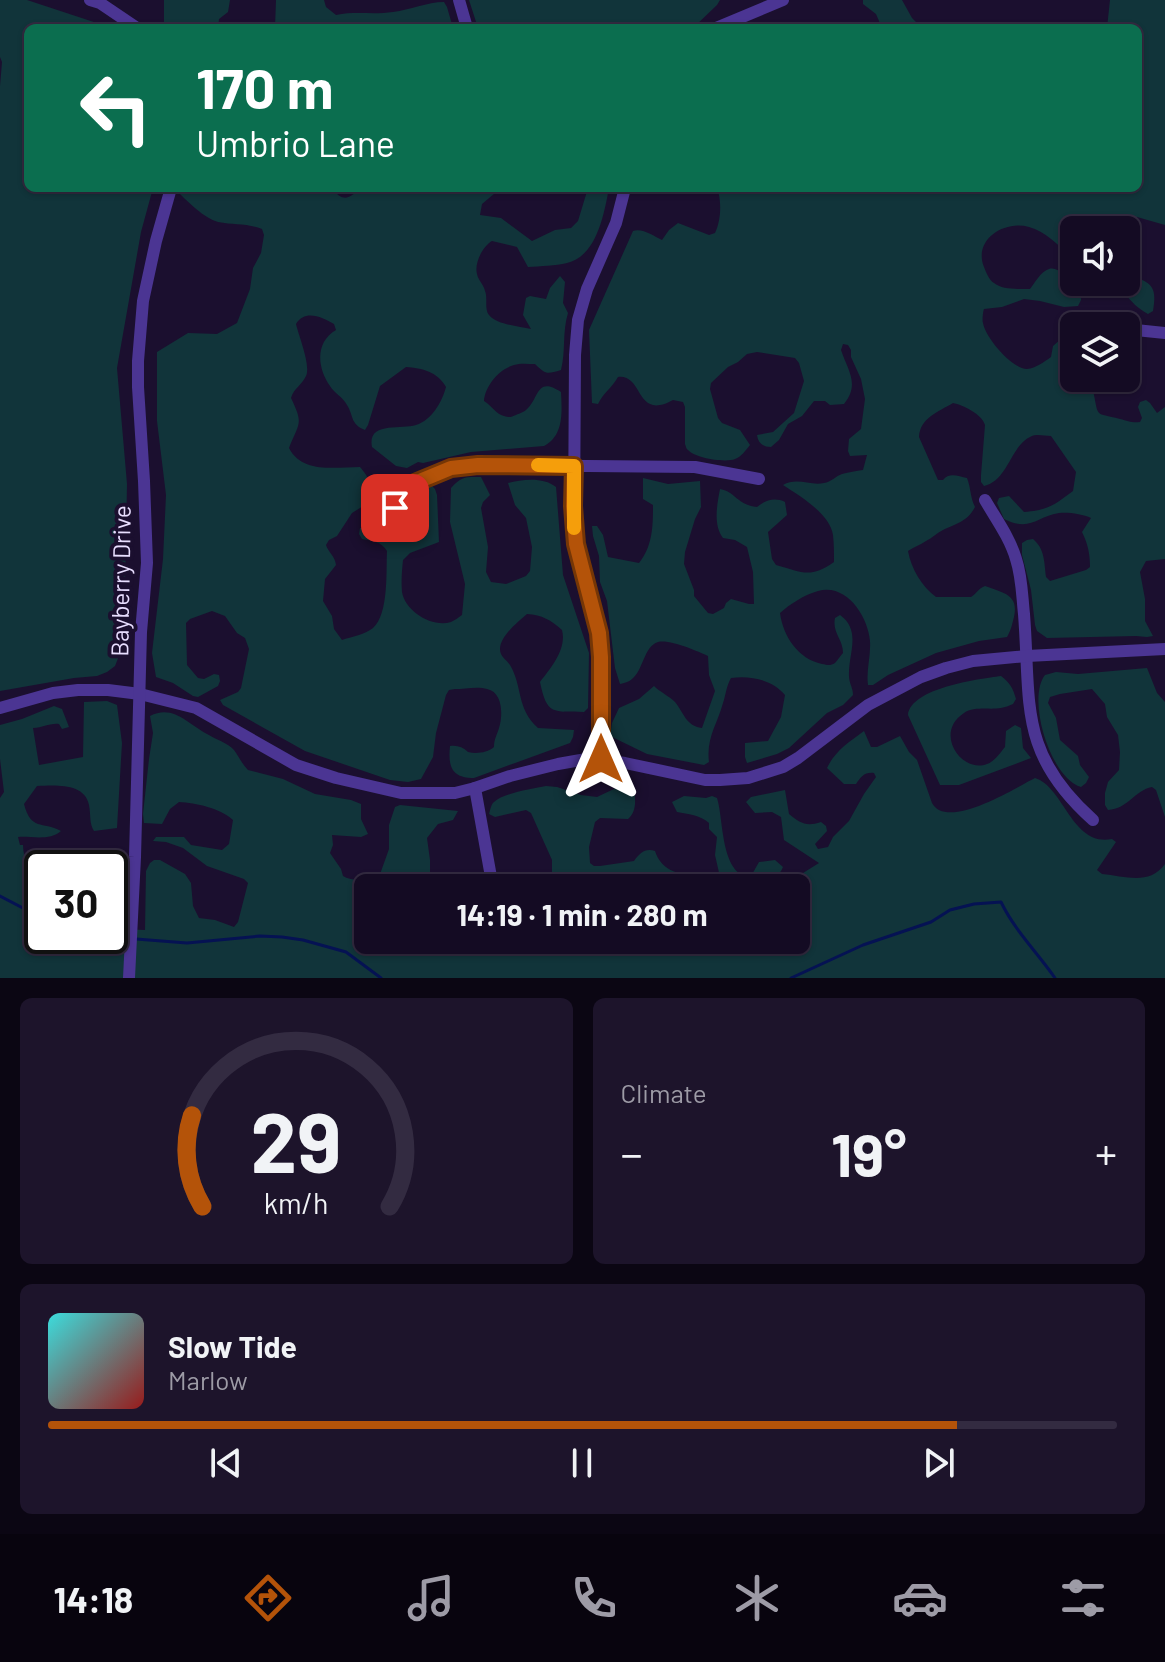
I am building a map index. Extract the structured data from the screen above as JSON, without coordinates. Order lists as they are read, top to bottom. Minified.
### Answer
{"streets":{"street":["Bayberry Drive"]},"page":{"turn":["170 m","Umbrio Lane"],"limit":"30","trip":"14:19 · 1 min · 280 m","tile":"Climate","heat":["−","19°","+"],"song":["Slow Tide","Marlow"],"tabs":"14:18","gauge":["29","km/h"]}}
